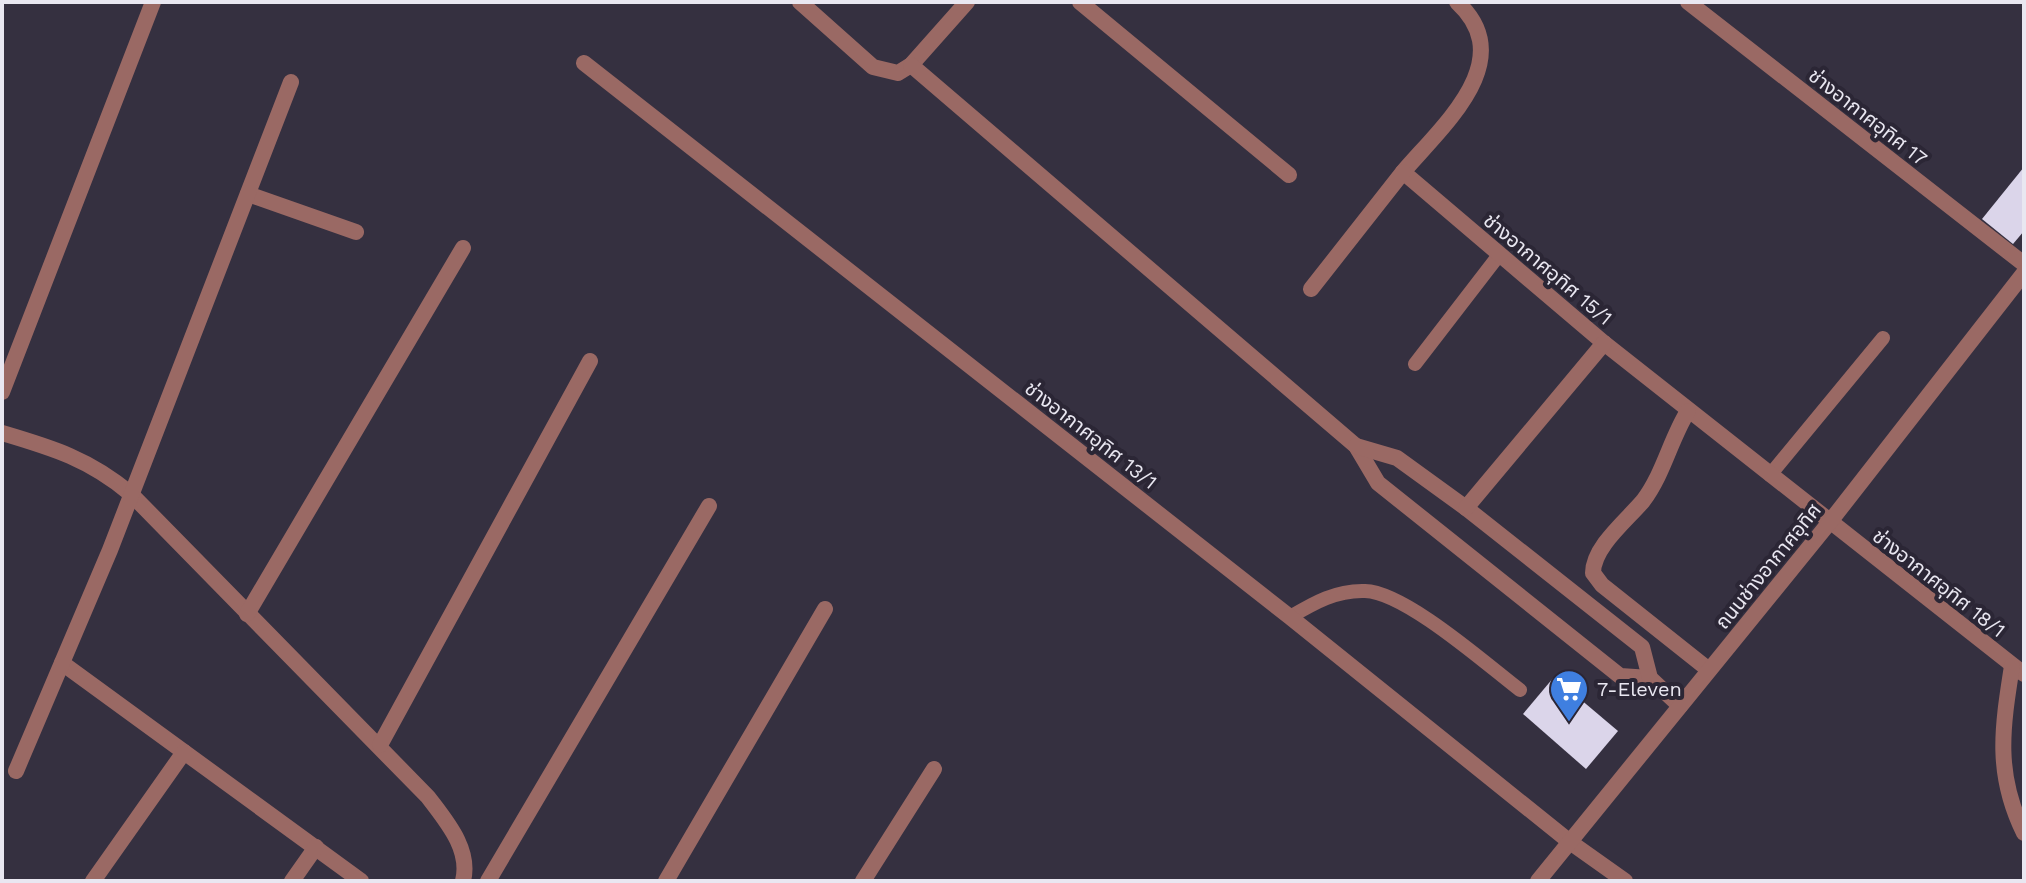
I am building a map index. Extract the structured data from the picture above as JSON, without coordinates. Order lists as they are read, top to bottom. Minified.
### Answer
{"streets":{"street":["ช่างอากาศอุทิศ 17","ช่างอากาศอุทิศ 15/1","ช่างอากาศอุทิศ 13/1","ถนนช่างอากาศอุทิศ","ช่างอากาศอุทิศ 18/1"]},"crossings":[["ช่างอากาศอุทิศ 15/1","ถนนช่างอากาศอุทิศ"],["ช่างอากาศอุทิศ 15/1","ช่างอากาศอุทิศ 18/1"],["ช่างอากาศอุทิศ 13/1","ถนนช่างอากาศอุทิศ"],["ถนนช่างอากาศอุทิศ","ช่างอากาศอุทิศ 18/1"]],"places":{"supermarket":["7-Eleven"]}}
